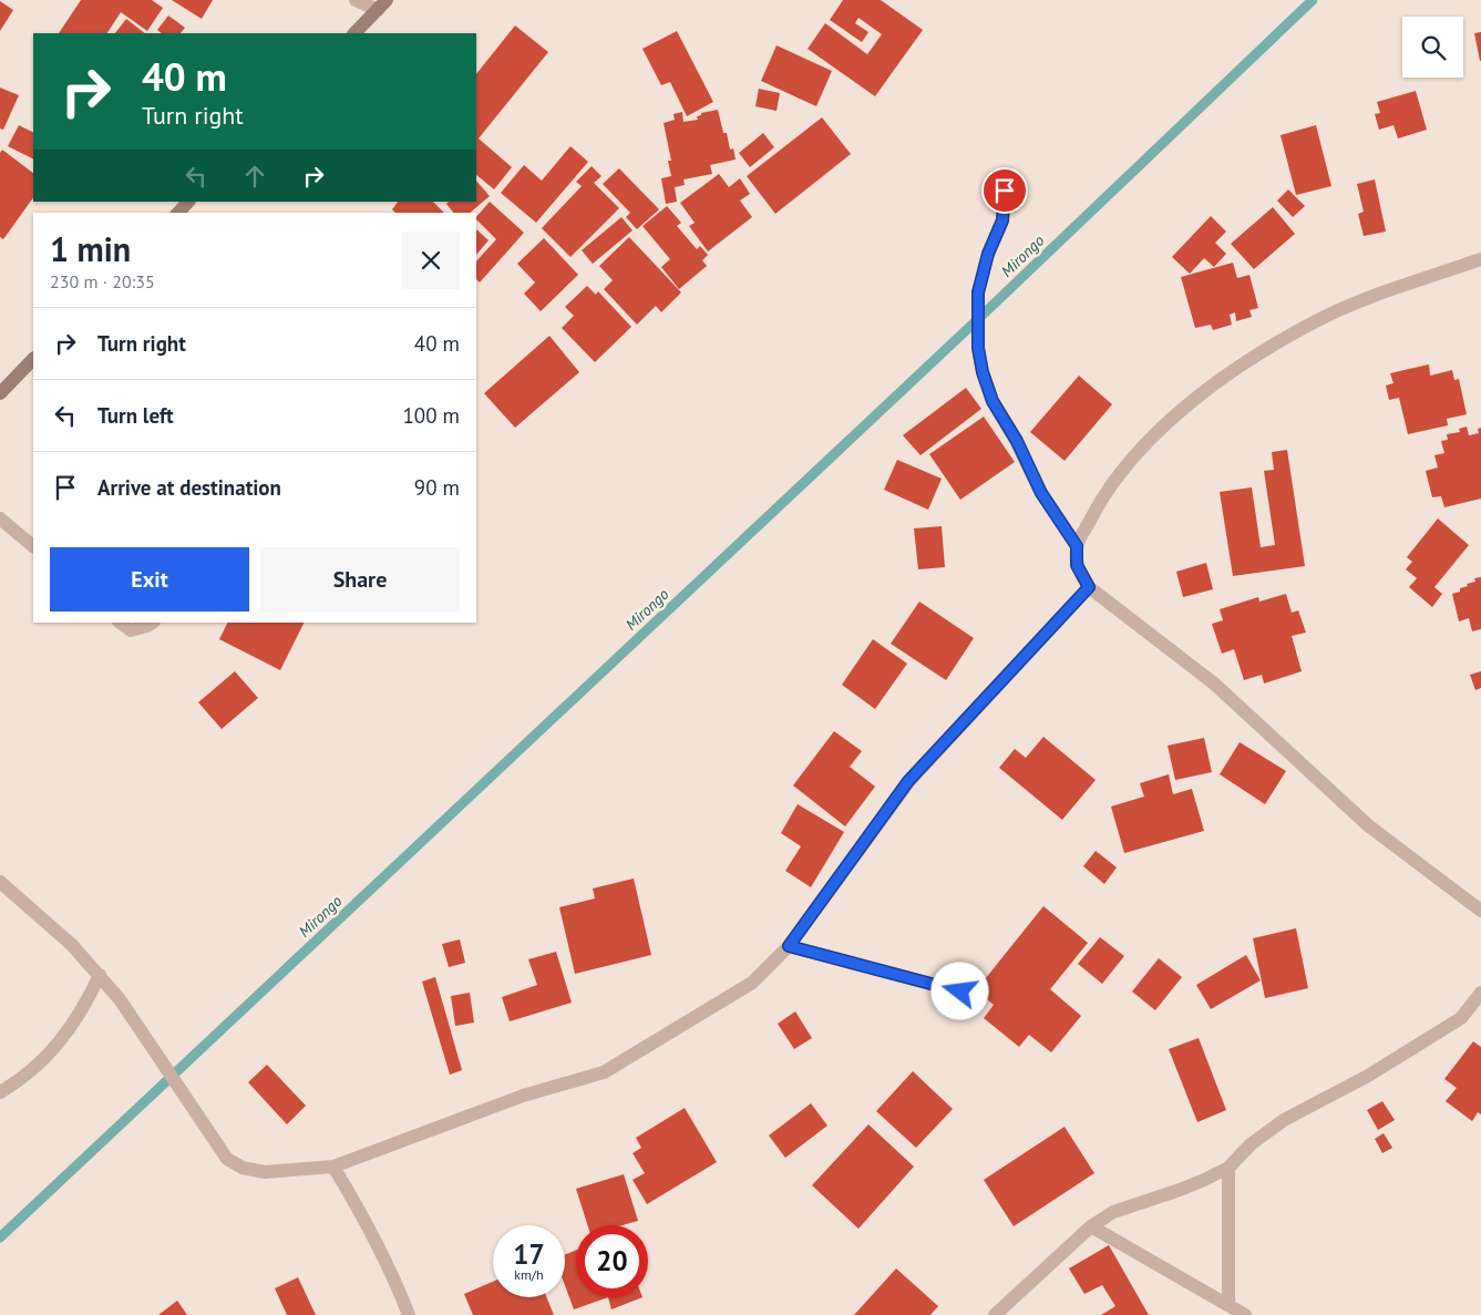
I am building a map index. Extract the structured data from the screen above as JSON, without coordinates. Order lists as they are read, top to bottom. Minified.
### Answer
{"water":["Mirongo"],"page":{"turn":["40 m","Turn right"],"heading":["1 min","230 m · 20:35"],"list":[{"name":"Turn right","value":"40 m"},{"name":"Turn left","value":"100 m"},{"name":"Arrive at destination","value":"90 m"}],"buttons":["Exit","Share"],"speed":"17 km/h","limit":"20"}}
